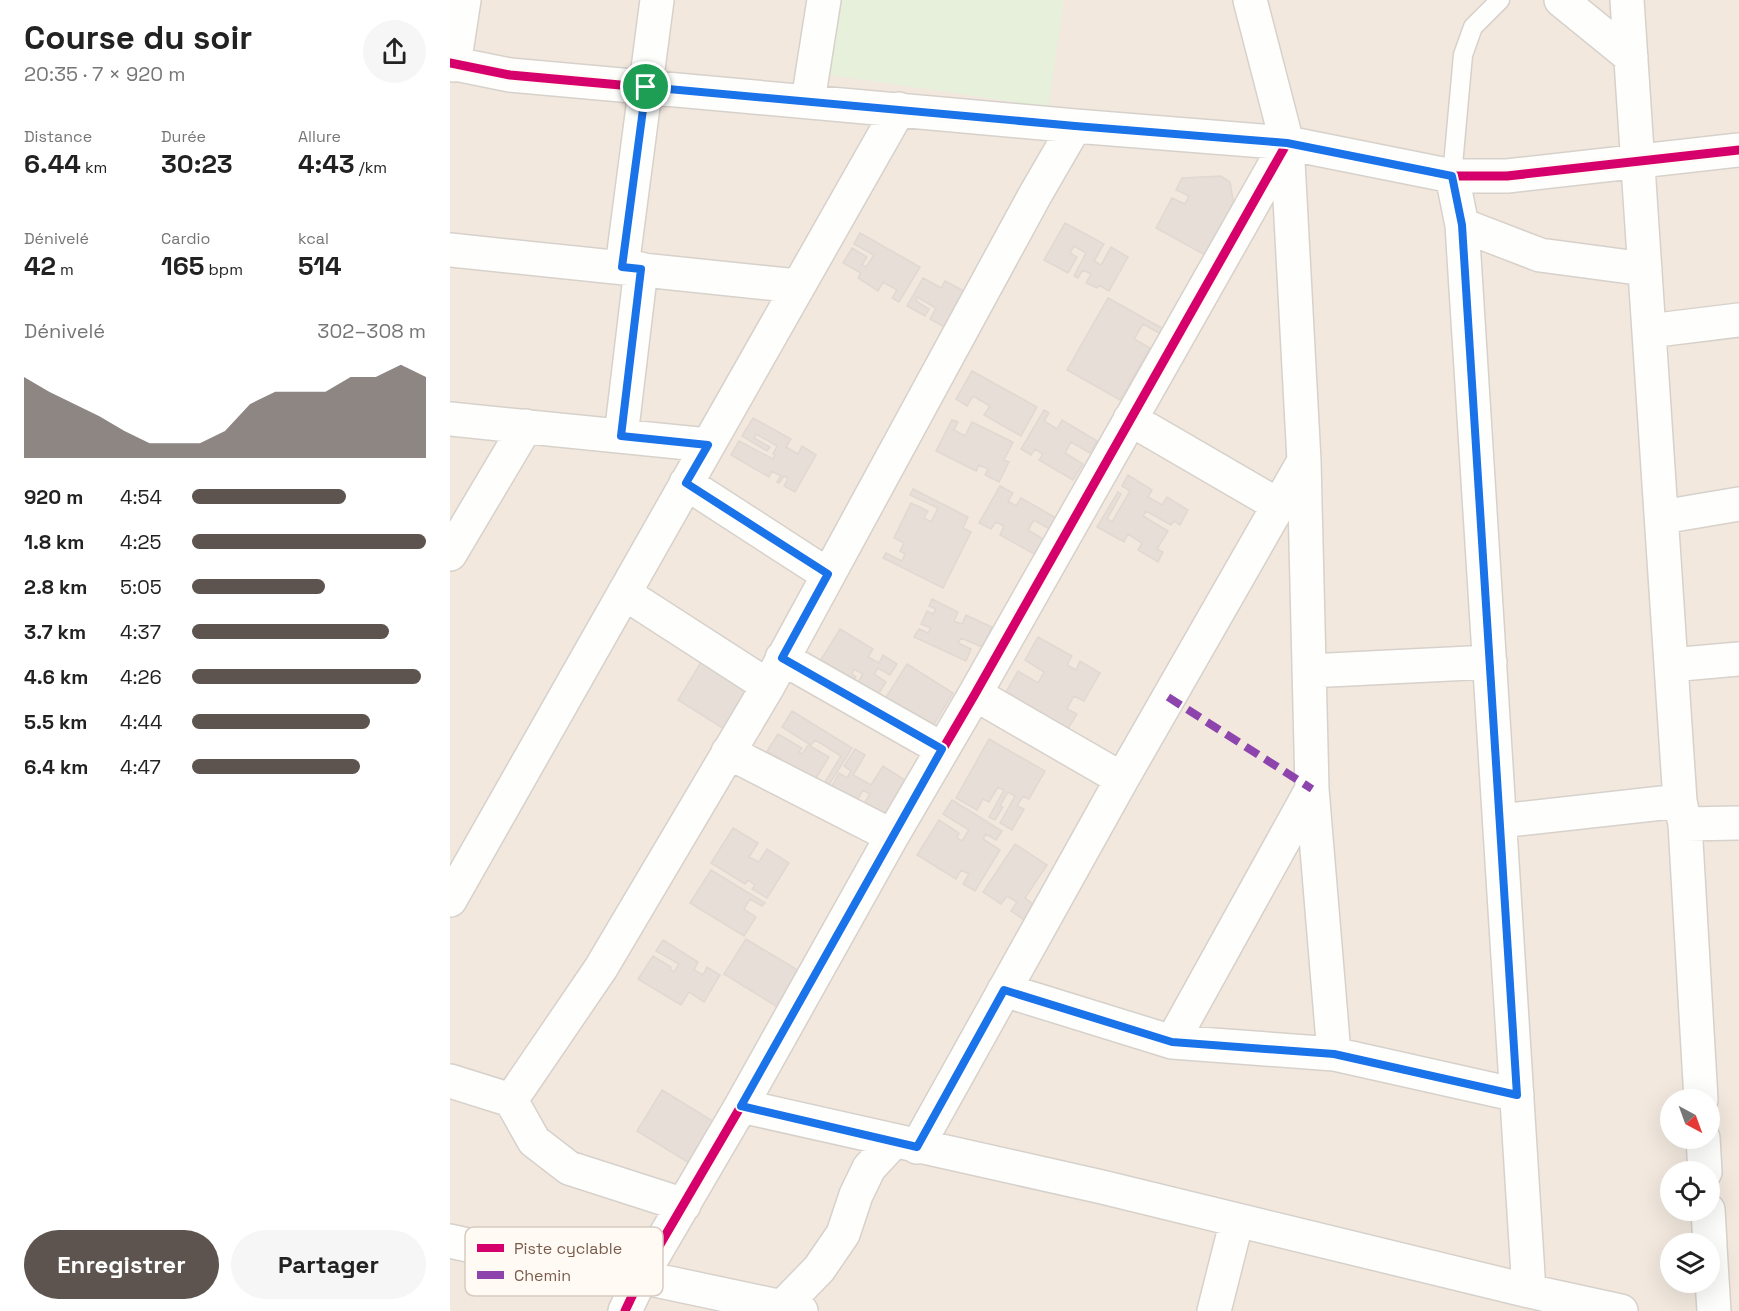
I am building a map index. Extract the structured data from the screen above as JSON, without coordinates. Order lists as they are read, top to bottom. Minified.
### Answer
{"legend":["Piste cyclable","Chemin"],"north":"bottom right","page":{"heading":["Course du soir","20:35 · 7 × 920 m"],"stats":[["Distance","6.44 km"],["Durée","30:23"],["Allure","4:43 /km"],["Dénivelé","42 m"],["Cardio","165 bpm"],["kcal","514"]],"chart":["Dénivelé","302–308 m"],"list":[{"name":"920 m","note":"4:54"},{"name":"1.8 km","note":"4:25"},{"name":"2.8 km","note":"5:05"},{"name":"3.7 km","note":"4:37"},{"name":"4.6 km","note":"4:26"},{"name":"5.5 km","note":"4:44"},{"name":"6.4 km","note":"4:47"}],"buttons":["Enregistrer","Partager"]}}
